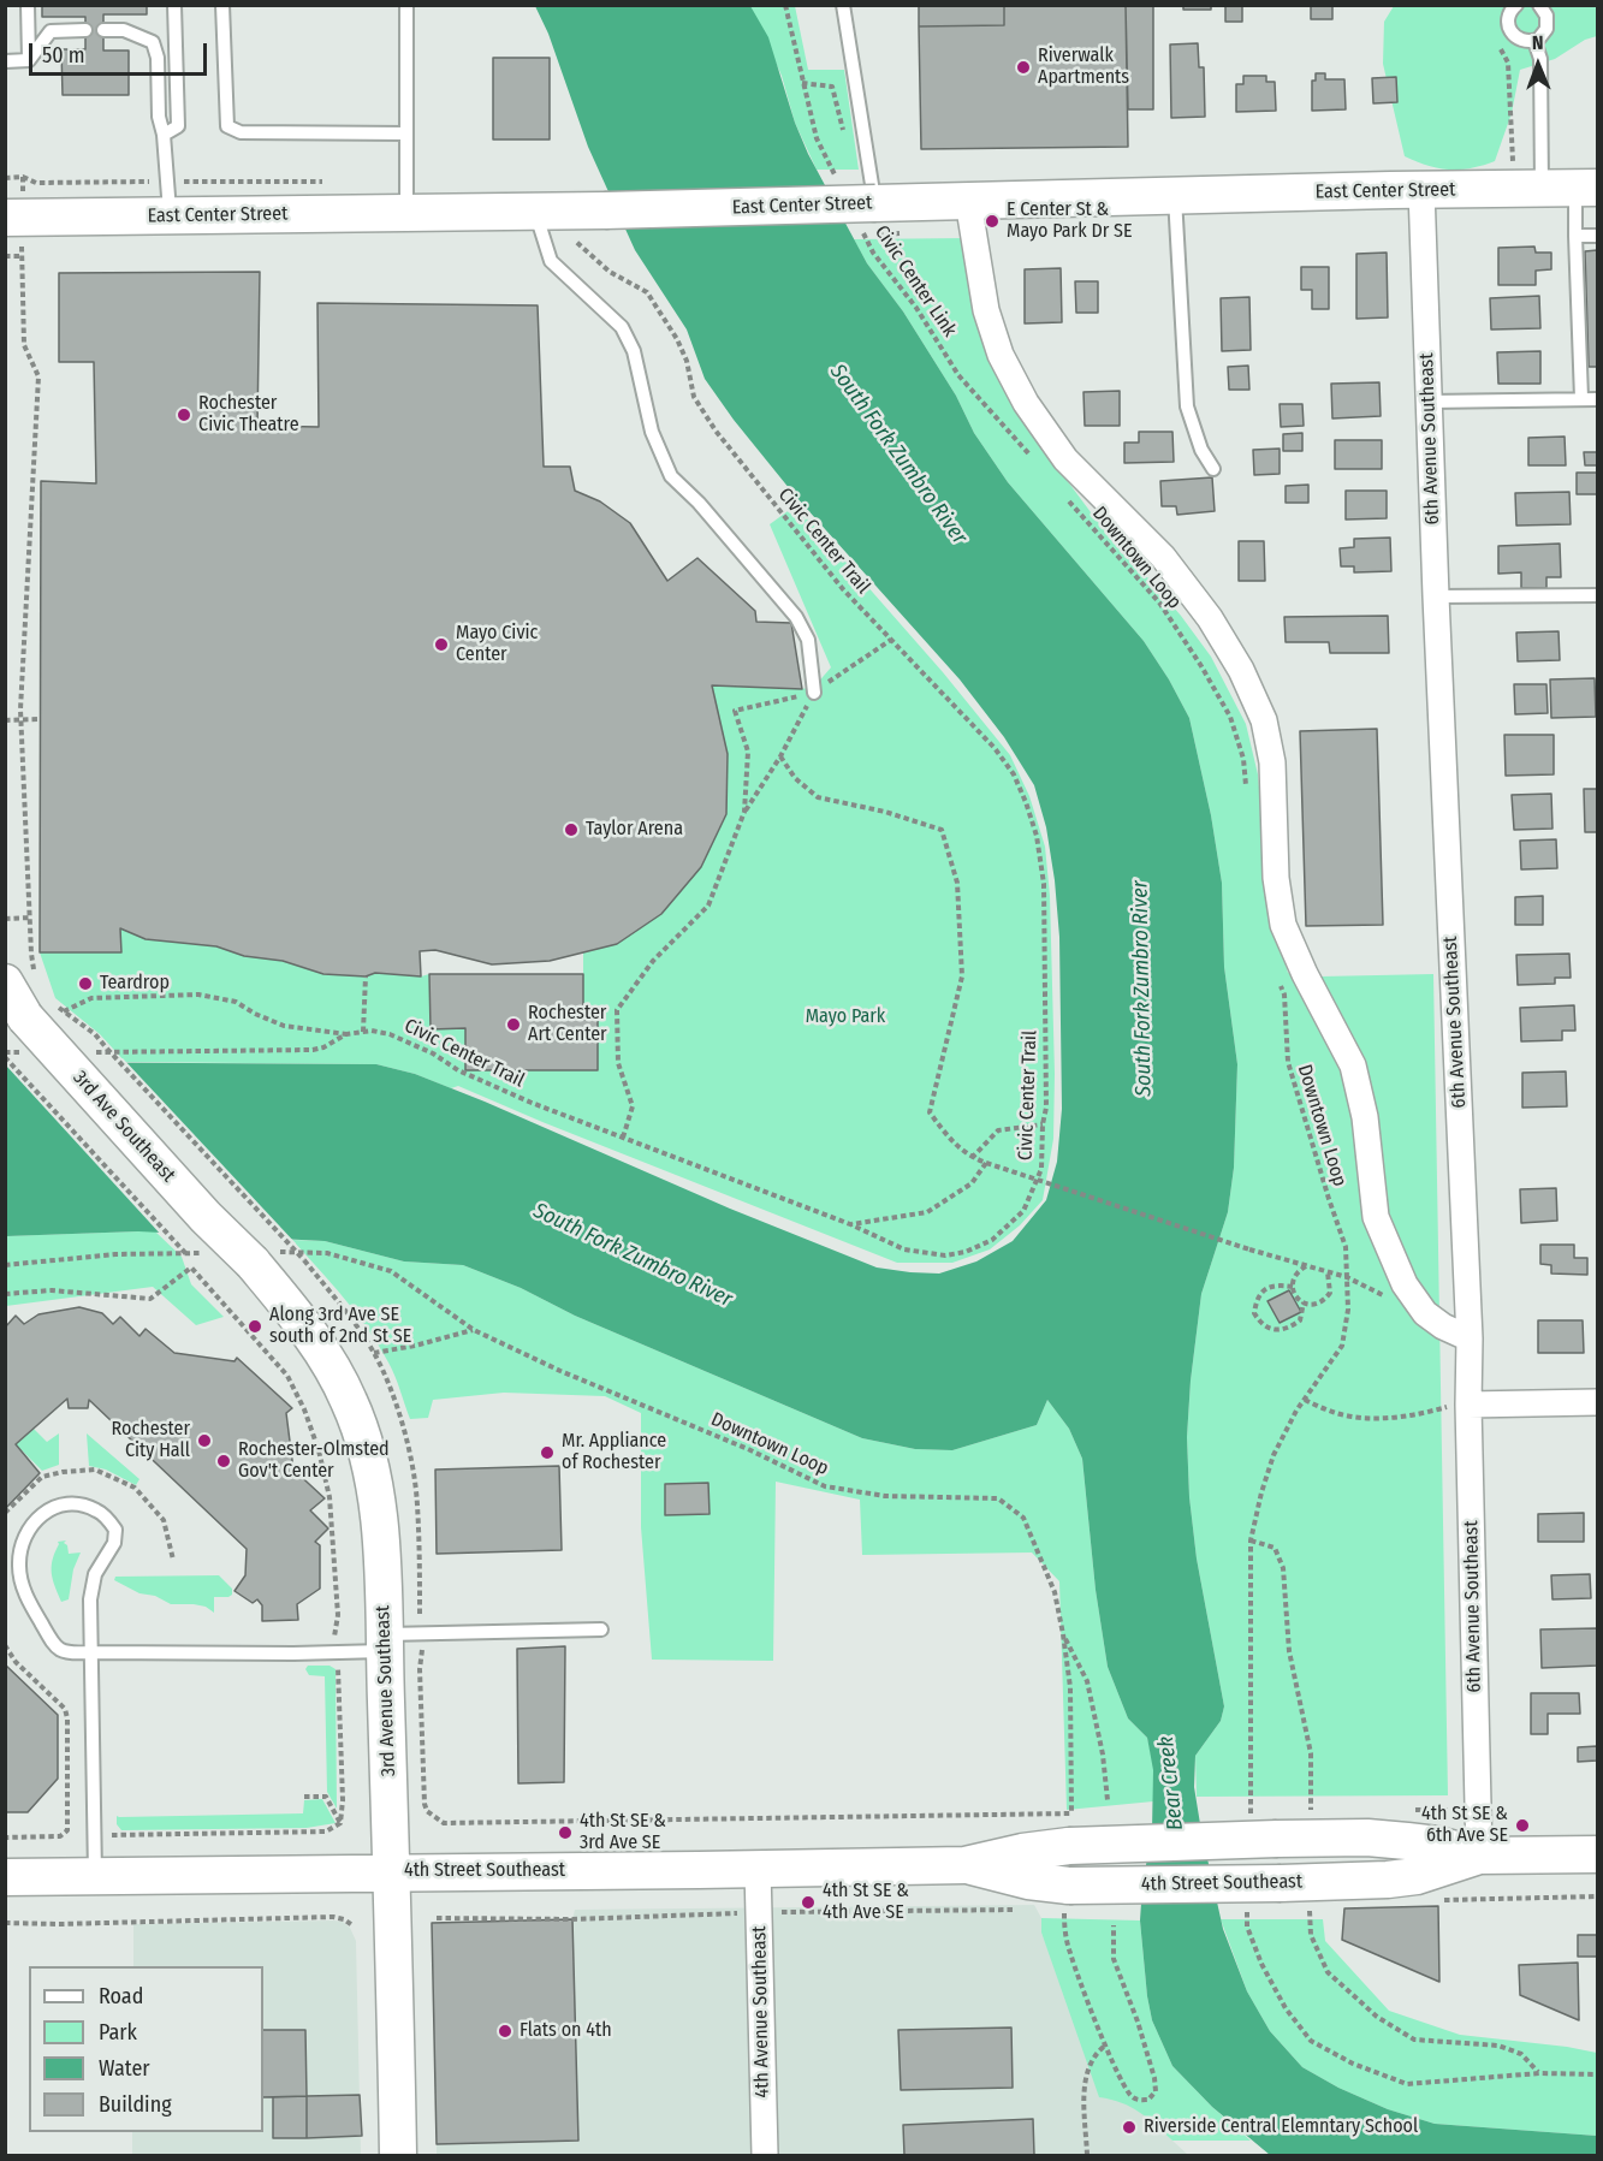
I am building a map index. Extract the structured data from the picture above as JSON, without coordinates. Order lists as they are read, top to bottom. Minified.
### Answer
{"streets":{"main road":["East Center Street","3rd Ave Southeast","3rd Avenue Southeast","4th Street Southeast"],"street":["6th Avenue Southeast","4th Avenue Southeast"],"path":["Civic Center Link","Civic Center Trail","Downtown Loop"]},"crossings":[["East Center Street","Civic Center Link"],["East Center Street","6th Avenue Southeast"],["6th Avenue Southeast","4th Street Southeast"],["Downtown Loop","4th Street Southeast"],["3rd Ave Southeast","3rd Avenue Southeast"],["3rd Avenue Southeast","4th Street Southeast"],["4th Street Southeast","4th Avenue Southeast"]],"water":["South Fork Zumbro River","Bear Creek"],"parks":["Mayo Park"],"places":["Riverwalk Apartments","E Center St & Mayo Park Dr SE","Rochester Civic Theatre","Mayo Civic Center","Taylor Arena","Teardrop","Rochester Art Center","Along 3rd Ave SE south of 2nd St SE","Rochester City Hall","Mr. Appliance of Rochester","Rochester-Olmsted Gov't Center","4th St SE & 6th Ave SE","4th St SE & 3rd Ave SE","4th St SE & 4th Ave SE","Flats on 4th","Riverside Central Elemntary School"],"legend":["Road","Park","Water","Building"],"scale_bar":"50 m","north":"top"}
